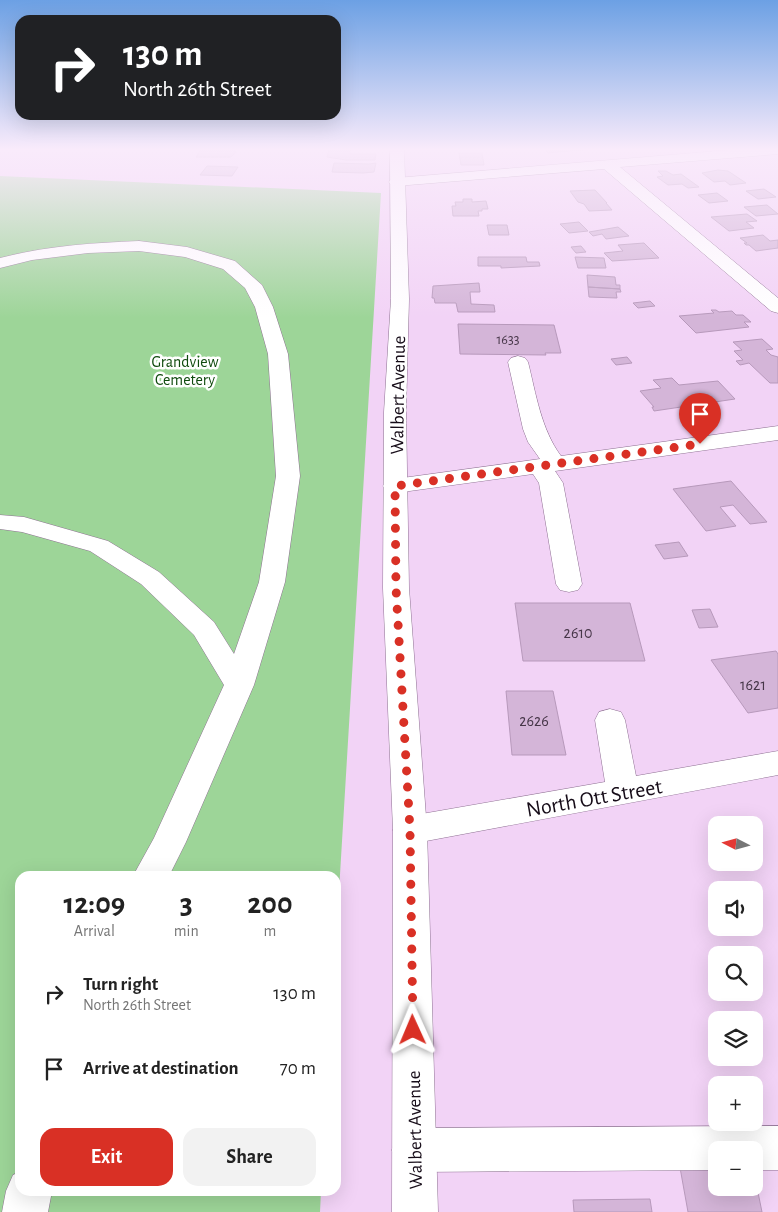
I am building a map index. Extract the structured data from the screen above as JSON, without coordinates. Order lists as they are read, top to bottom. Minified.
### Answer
{"streets":{"street":["Walbert Avenue","North Ott Street"]},"crossings":[["Walbert Avenue","North Ott Street"]],"parks":["Grandview Cemetery"],"house_numbers":["1633","2610","1621","2626"],"north":"left","page":{"turn":["130 m","North 26th Street"],"map_buttons":["+","−"],"eta":["12:09","Arrival","3","min","200","m"],"list":[{"name":"Turn right","note":"North 26th Street","value":"130 m"},{"name":"Arrive at destination","value":"70 m"}],"buttons":["Exit","Share"]}}
